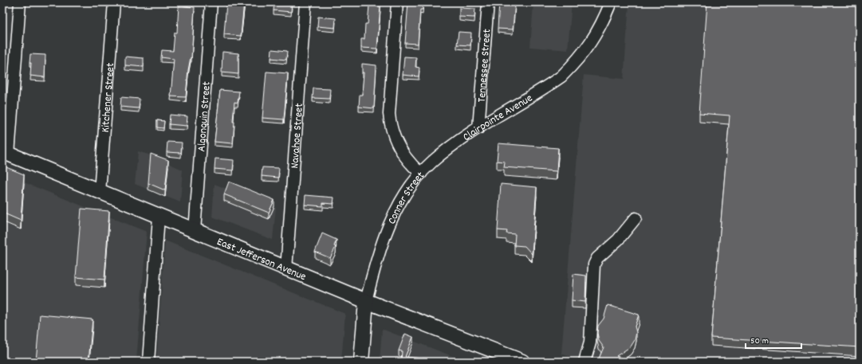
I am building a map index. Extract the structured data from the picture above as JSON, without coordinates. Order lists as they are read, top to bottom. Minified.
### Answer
{"streets":{"main road":["Conner Street","East Jefferson Avenue"],"street":["Tennessee Street","Kitchener Street","Algonquin Street","Clairpointe Avenue","Navahoe Street"]},"crossings":[["Tennessee Street","Clairpointe Avenue"],["Kitchener Street","East Jefferson Avenue"],["Algonquin Street","East Jefferson Avenue"],["Clairpointe Avenue","Conner Street"],["Navahoe Street","East Jefferson Avenue"],["Conner Street","East Jefferson Avenue"]],"scale_bar":"50 m"}
